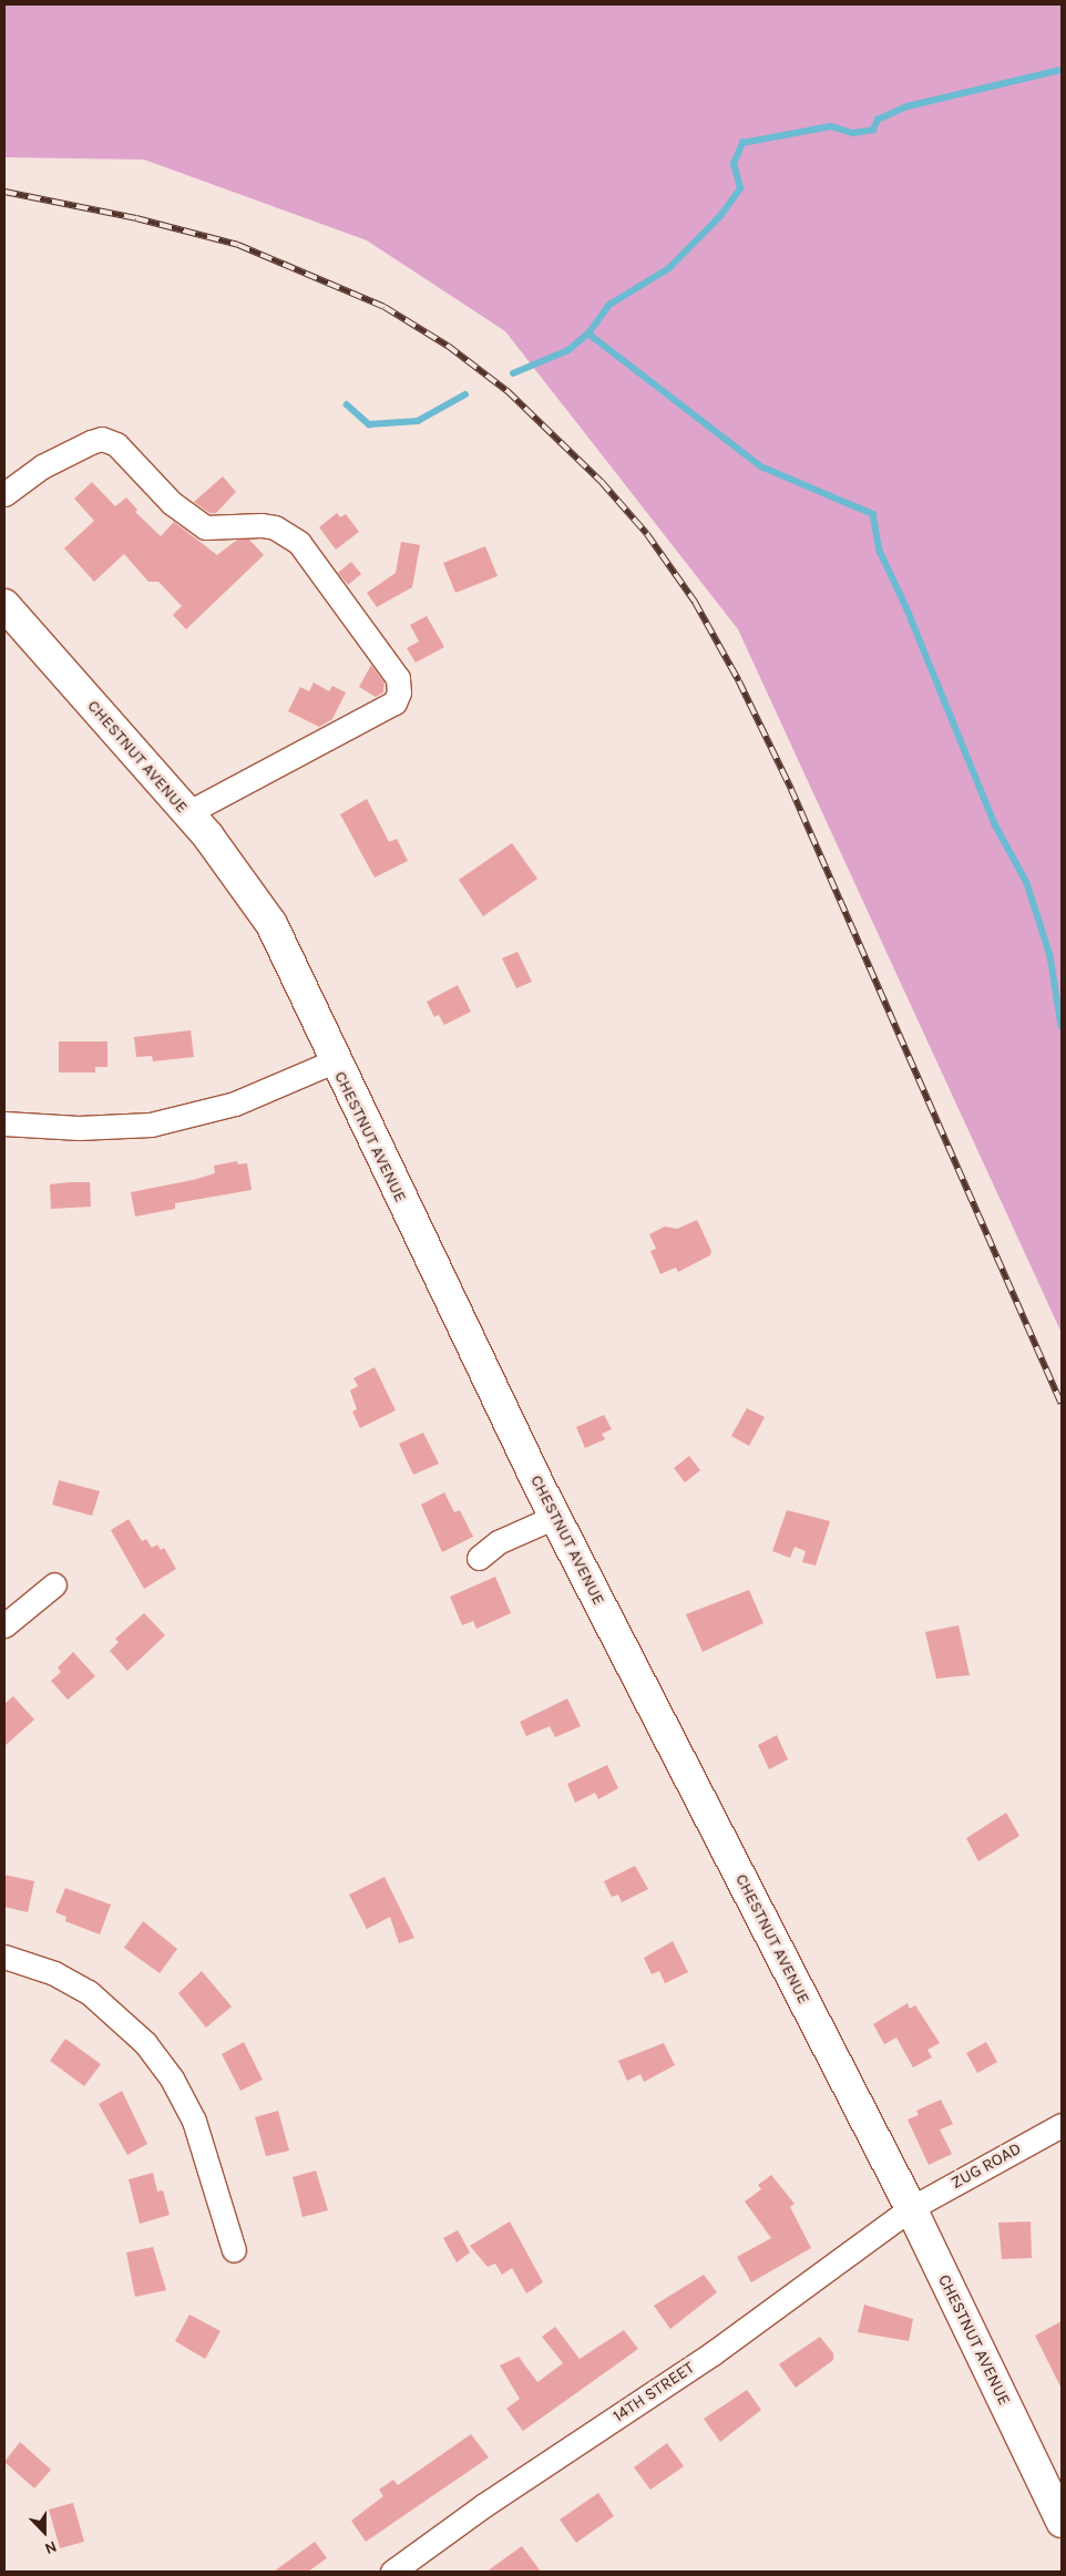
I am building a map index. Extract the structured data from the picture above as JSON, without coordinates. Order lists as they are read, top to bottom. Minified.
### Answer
{"streets":{"street":["CHESTNUT AVENUE","ZUG ROAD","14TH STREET"]},"crossings":[["CHESTNUT AVENUE","ZUG ROAD"],["CHESTNUT AVENUE","14TH STREET"],["ZUG ROAD","14TH STREET"]],"north":"bottom"}
